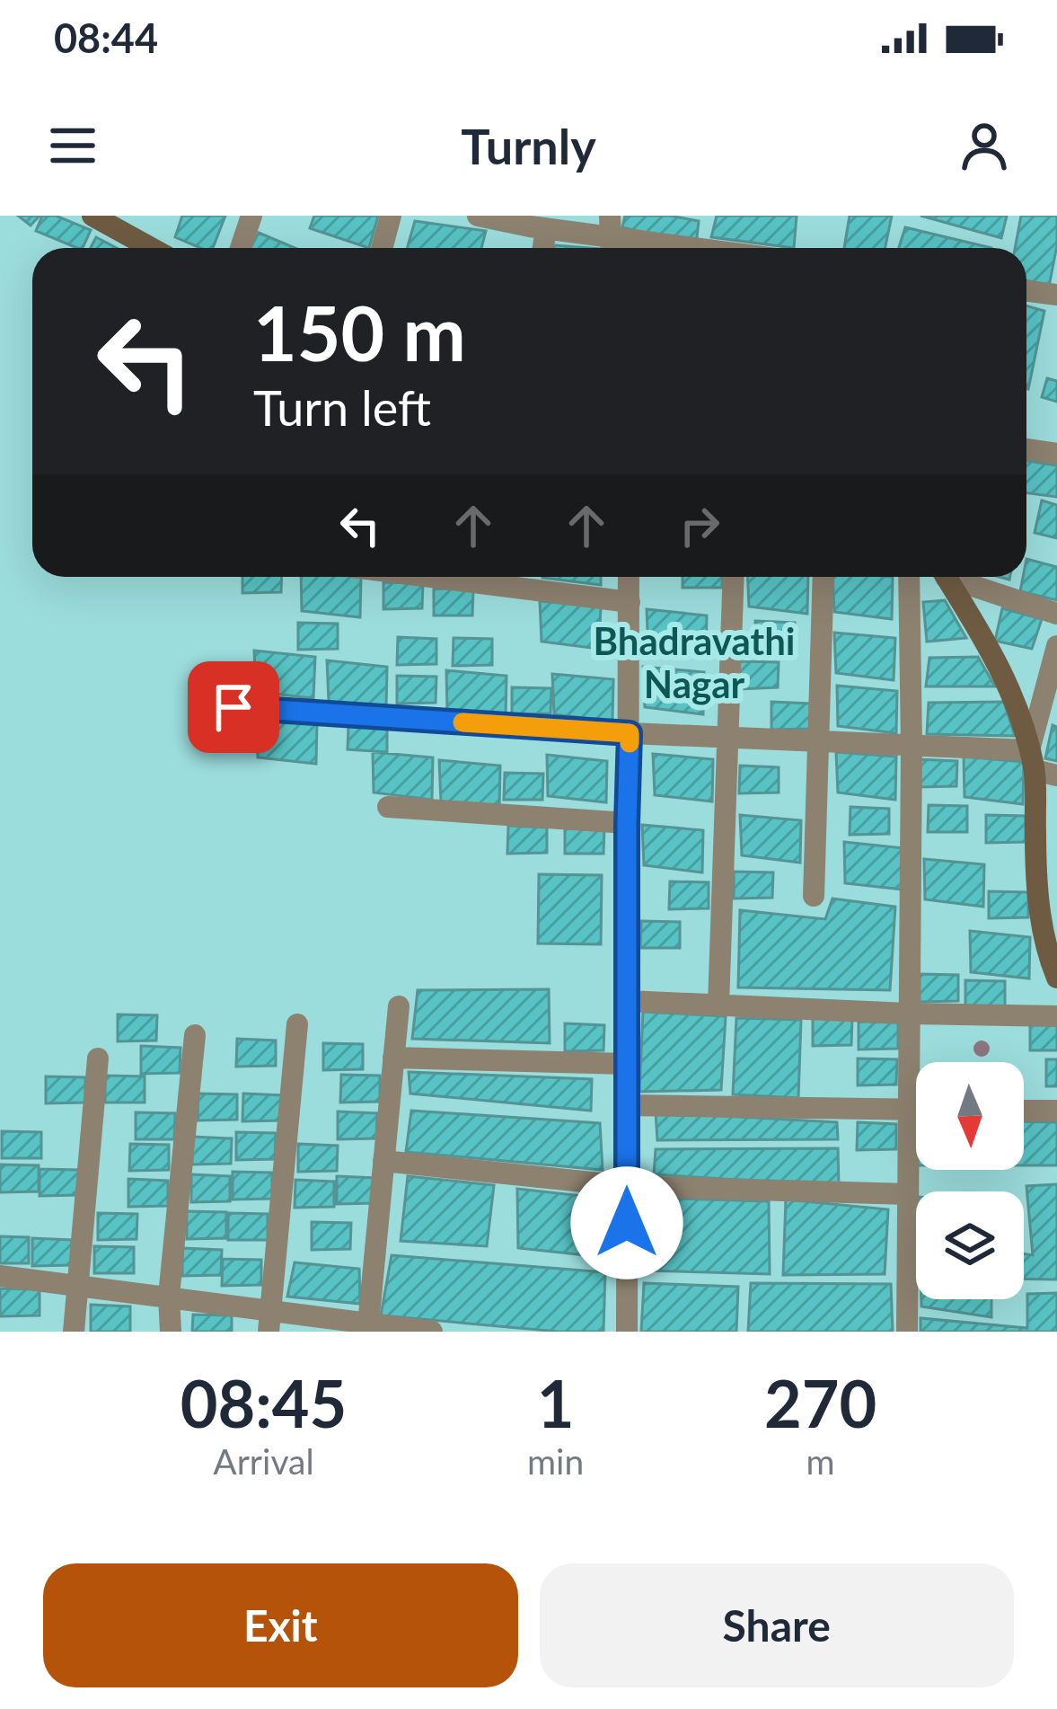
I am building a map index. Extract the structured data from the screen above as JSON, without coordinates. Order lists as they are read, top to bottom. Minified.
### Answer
{"districts":["Bhadravathi Nagar"],"north":"bottom","page":{"status":"08:44","header":"Turnly","turn":["150 m","Turn left"],"eta":["08:45","Arrival","1","min","270","m"],"buttons":["Exit","Share"]}}
